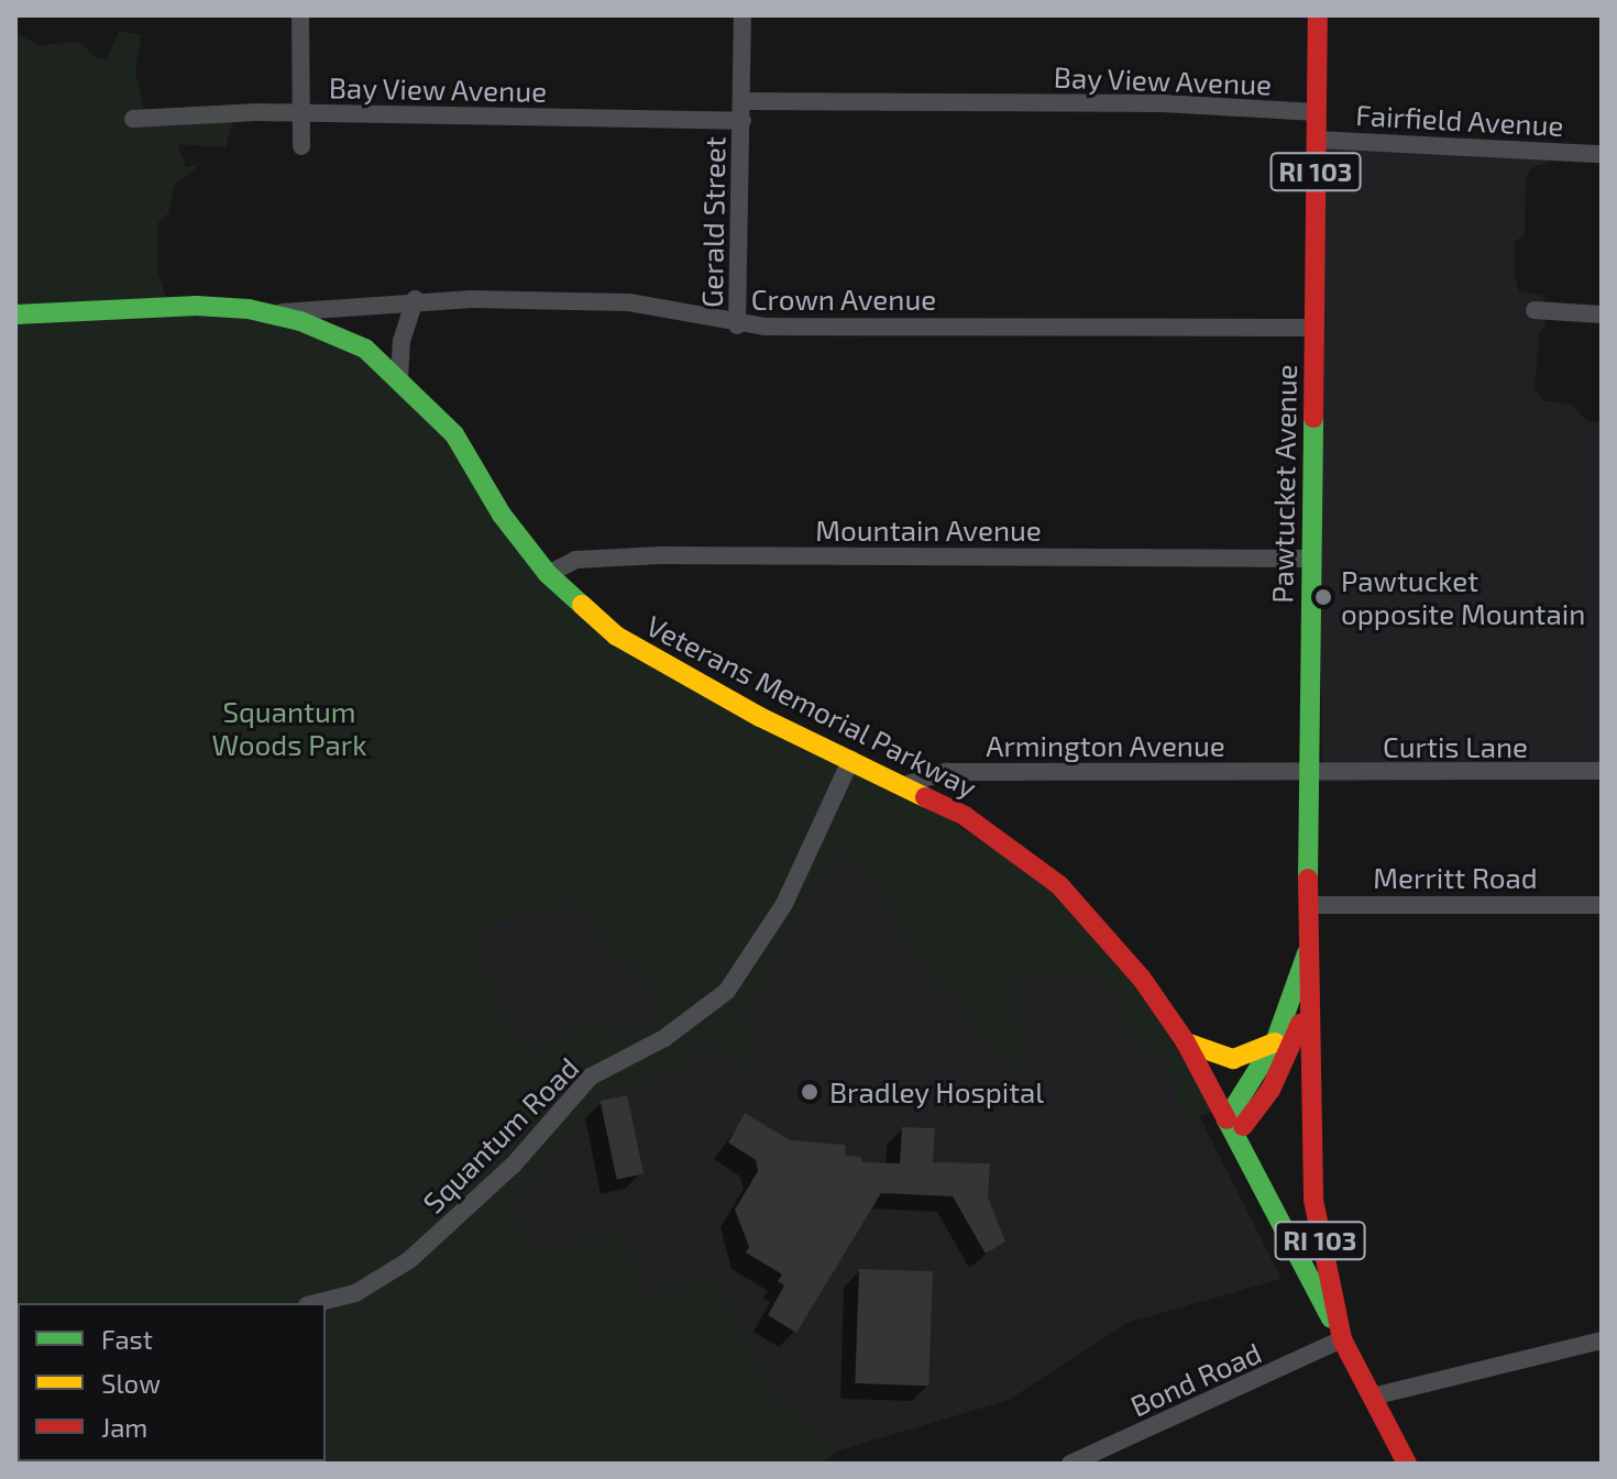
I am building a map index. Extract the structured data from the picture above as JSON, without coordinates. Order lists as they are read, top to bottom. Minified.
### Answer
{"streets":{"main road":["RI 103","Pawtucket Avenue","Veterans Memorial Parkway"],"street":["Bay View Avenue","Fairfield Avenue","Gerald Street","Crown Avenue","Mountain Avenue","Armington Avenue","Curtis Lane","Merritt Road","Squantum Road","Bond Road"]},"crossings":[["Bay View Avenue","Gerald Street"],["Bay View Avenue","Pawtucket Avenue"],["Fairfield Avenue","Pawtucket Avenue"],["Gerald Street","Crown Avenue"],["Crown Avenue","Pawtucket Avenue"],["Crown Avenue","Veterans Memorial Parkway"],["Pawtucket Avenue","Mountain Avenue"],["Pawtucket Avenue","Veterans Memorial Parkway"],["Pawtucket Avenue","Armington Avenue"],["Pawtucket Avenue","Curtis Lane"],["Pawtucket Avenue","Merritt Road"],["Pawtucket Avenue","Bond Road"],["Mountain Avenue","Veterans Memorial Parkway"],["Veterans Memorial Parkway","Armington Avenue"],["Veterans Memorial Parkway","Squantum Road"],["Veterans Memorial Parkway","Bond Road"],["Armington Avenue","Curtis Lane"]],"parks":["Squantum Woods Park"],"places":["Pawtucket opposite Mountain","Bradley Hospital"],"legend":["Fast","Slow","Jam"]}
